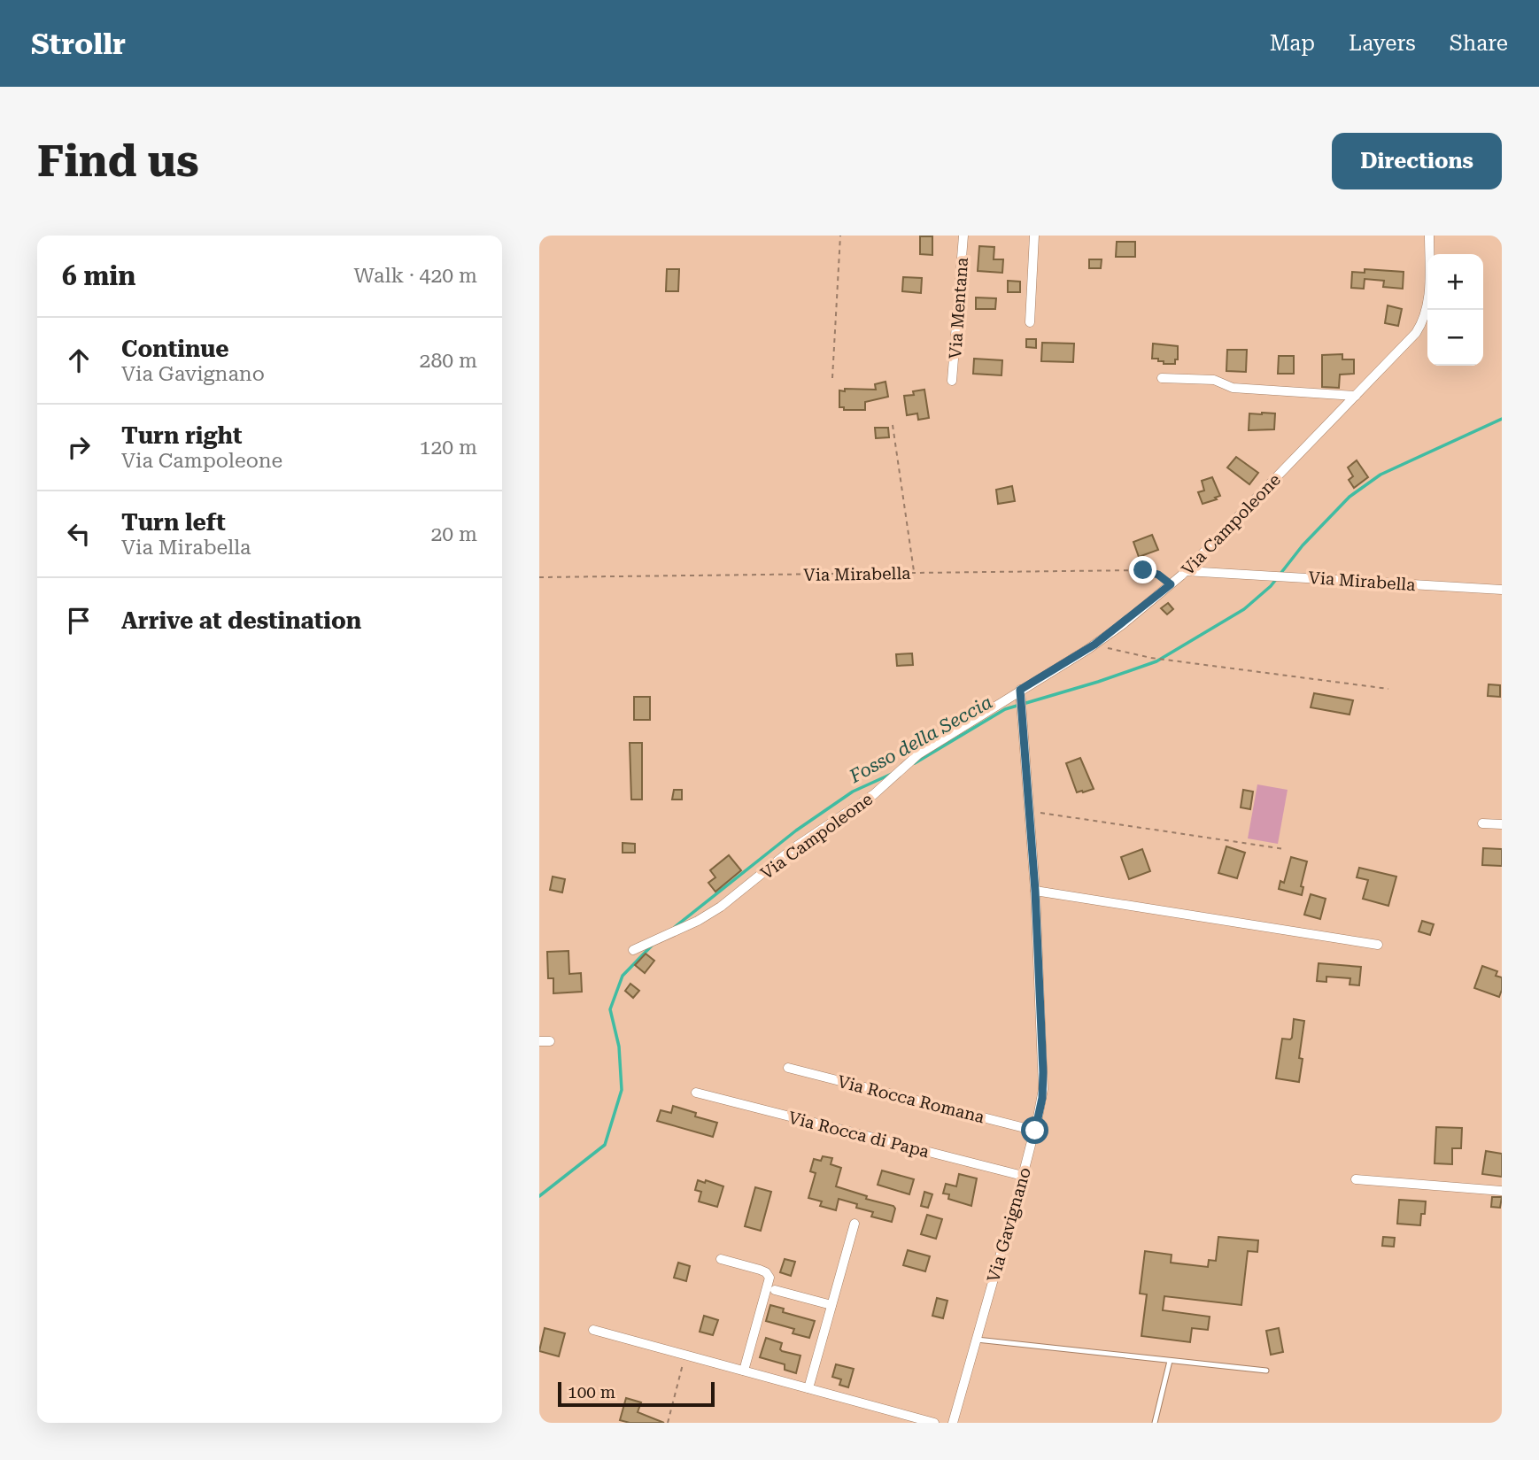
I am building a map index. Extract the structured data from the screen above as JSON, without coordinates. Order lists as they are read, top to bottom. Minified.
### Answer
{"streets":{"street":["Via Mentana","Via Campoleone","Via Mirabella","Via Rocca Romana","Via Rocca di Papa","Via Gavignano"]},"crossings":[["Via Campoleone","Via Mirabella"],["Via Campoleone","Via Gavignano"],["Via Rocca Romana","Via Gavignano"],["Via Rocca di Papa","Via Gavignano"]],"water":["Fosso della Seccia"],"scale_bar":"100 m","page":{"header":"Strollr","nav":["Map","Layers","Share"],"buttons":"Directions","title":"Find us","heading":["6 min","Walk · 420 m"],"map_buttons":["+","−"],"list":[["Continue","Via Gavignano","280 m"],["Turn right","Via Campoleone","120 m"],["Turn left","Via Mirabella","20 m"],"Arrive at destination"],"scale":"100 m"}}
